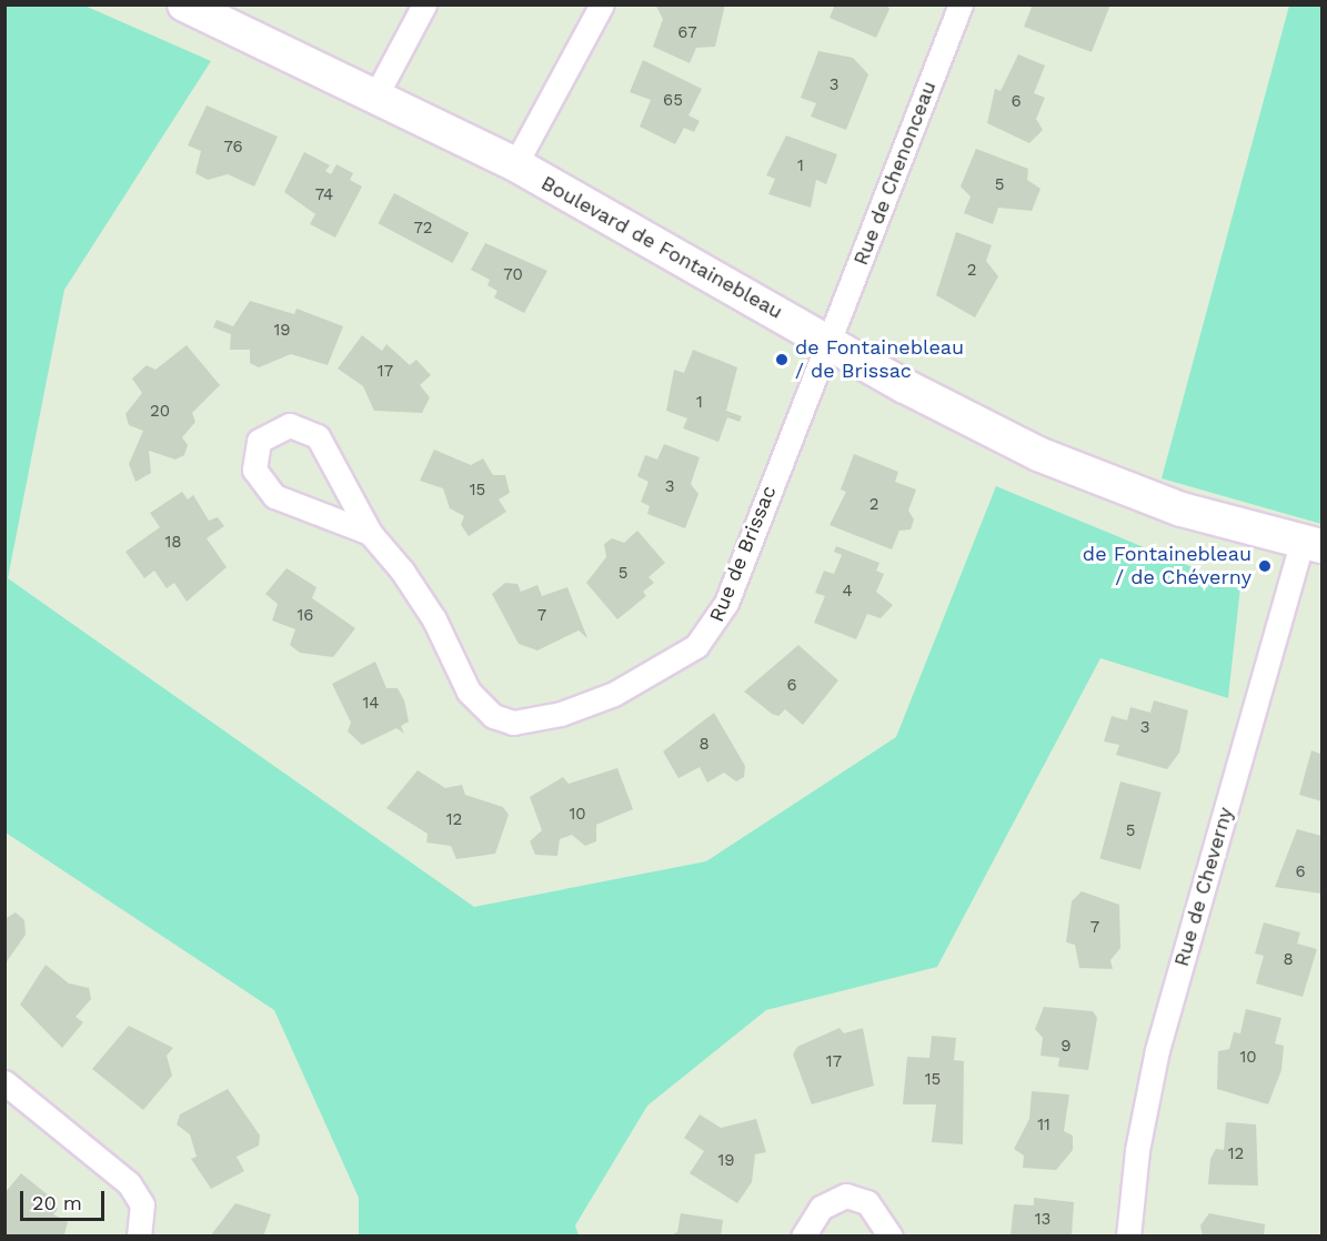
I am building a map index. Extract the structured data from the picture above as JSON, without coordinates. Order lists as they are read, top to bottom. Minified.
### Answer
{"streets":{"street":["Rue de Chenonceau","Boulevard de Fontainebleau","Rue de Brissac","Rue de Cheverny"]},"crossings":[["Rue de Chenonceau","Boulevard de Fontainebleau"],["Rue de Chenonceau","Rue de Brissac"],["Boulevard de Fontainebleau","Rue de Brissac"],["Boulevard de Fontainebleau","Rue de Cheverny"]],"places":["de Fontainebleau / de Brissac","de Fontainebleau / de Chéverny"],"house_numbers":["67","3","65","6","76","1","5","74","72","2","70","19","17","1","20","3","15","2","18","5","4","16","7","6","14","3","8","10","12","5","6","7","8","9","10","17","15","11","12","19","13"],"scale_bar":"20 m"}
